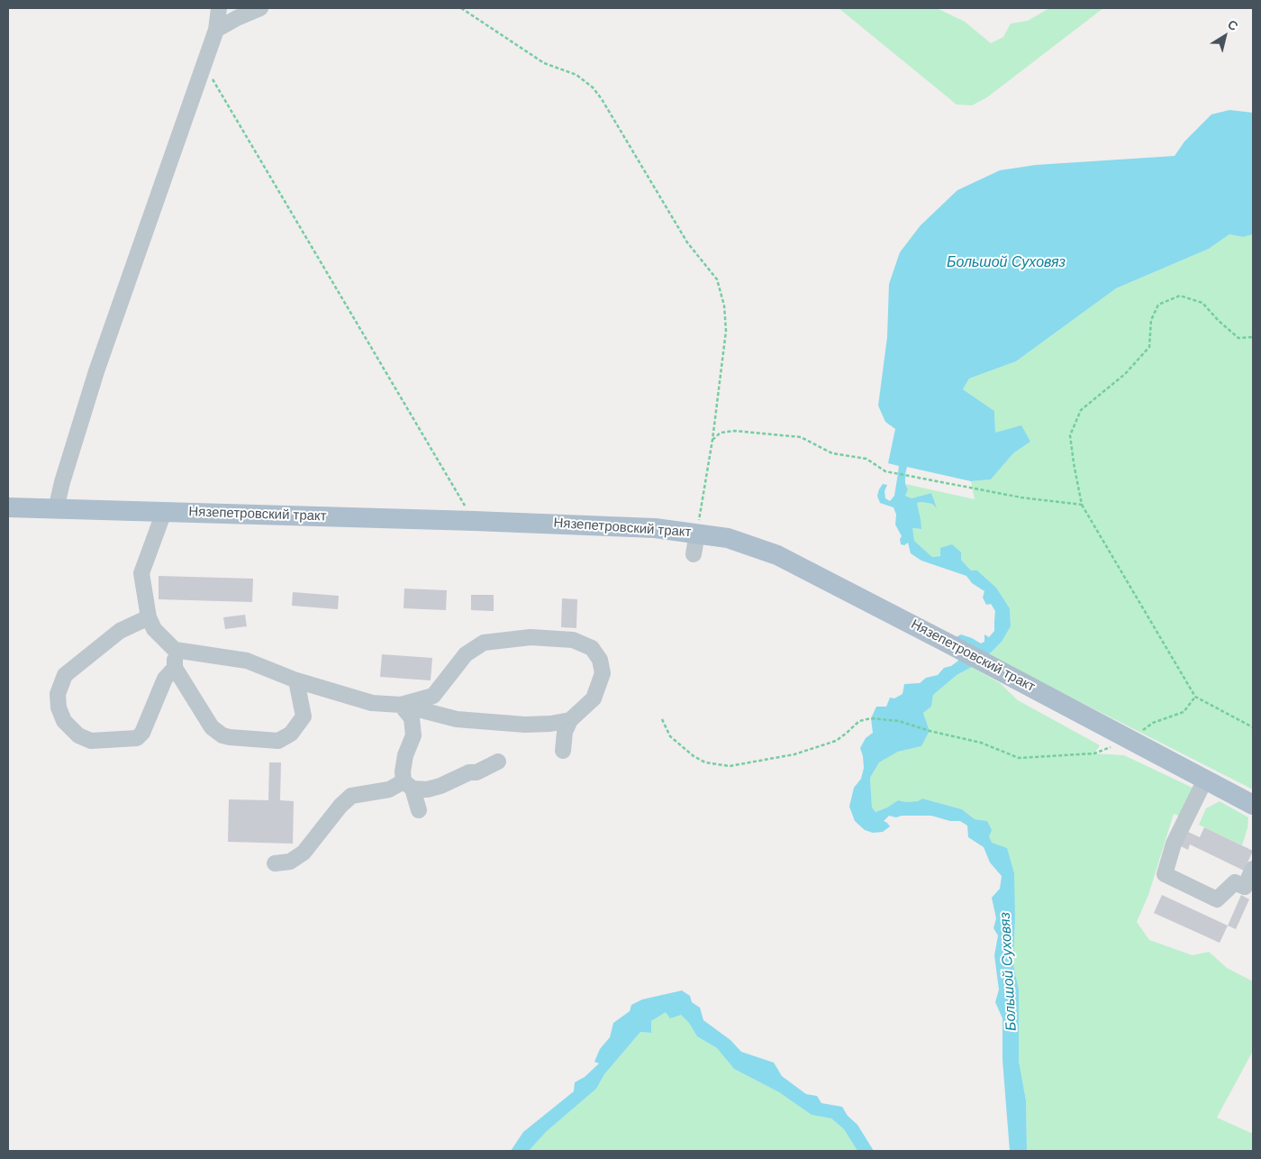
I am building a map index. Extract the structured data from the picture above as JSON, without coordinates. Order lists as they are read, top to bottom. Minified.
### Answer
{"streets":{"main road":["Нязепетровский тракт"]},"water":["Большой Суховяз"],"north":"top right"}
